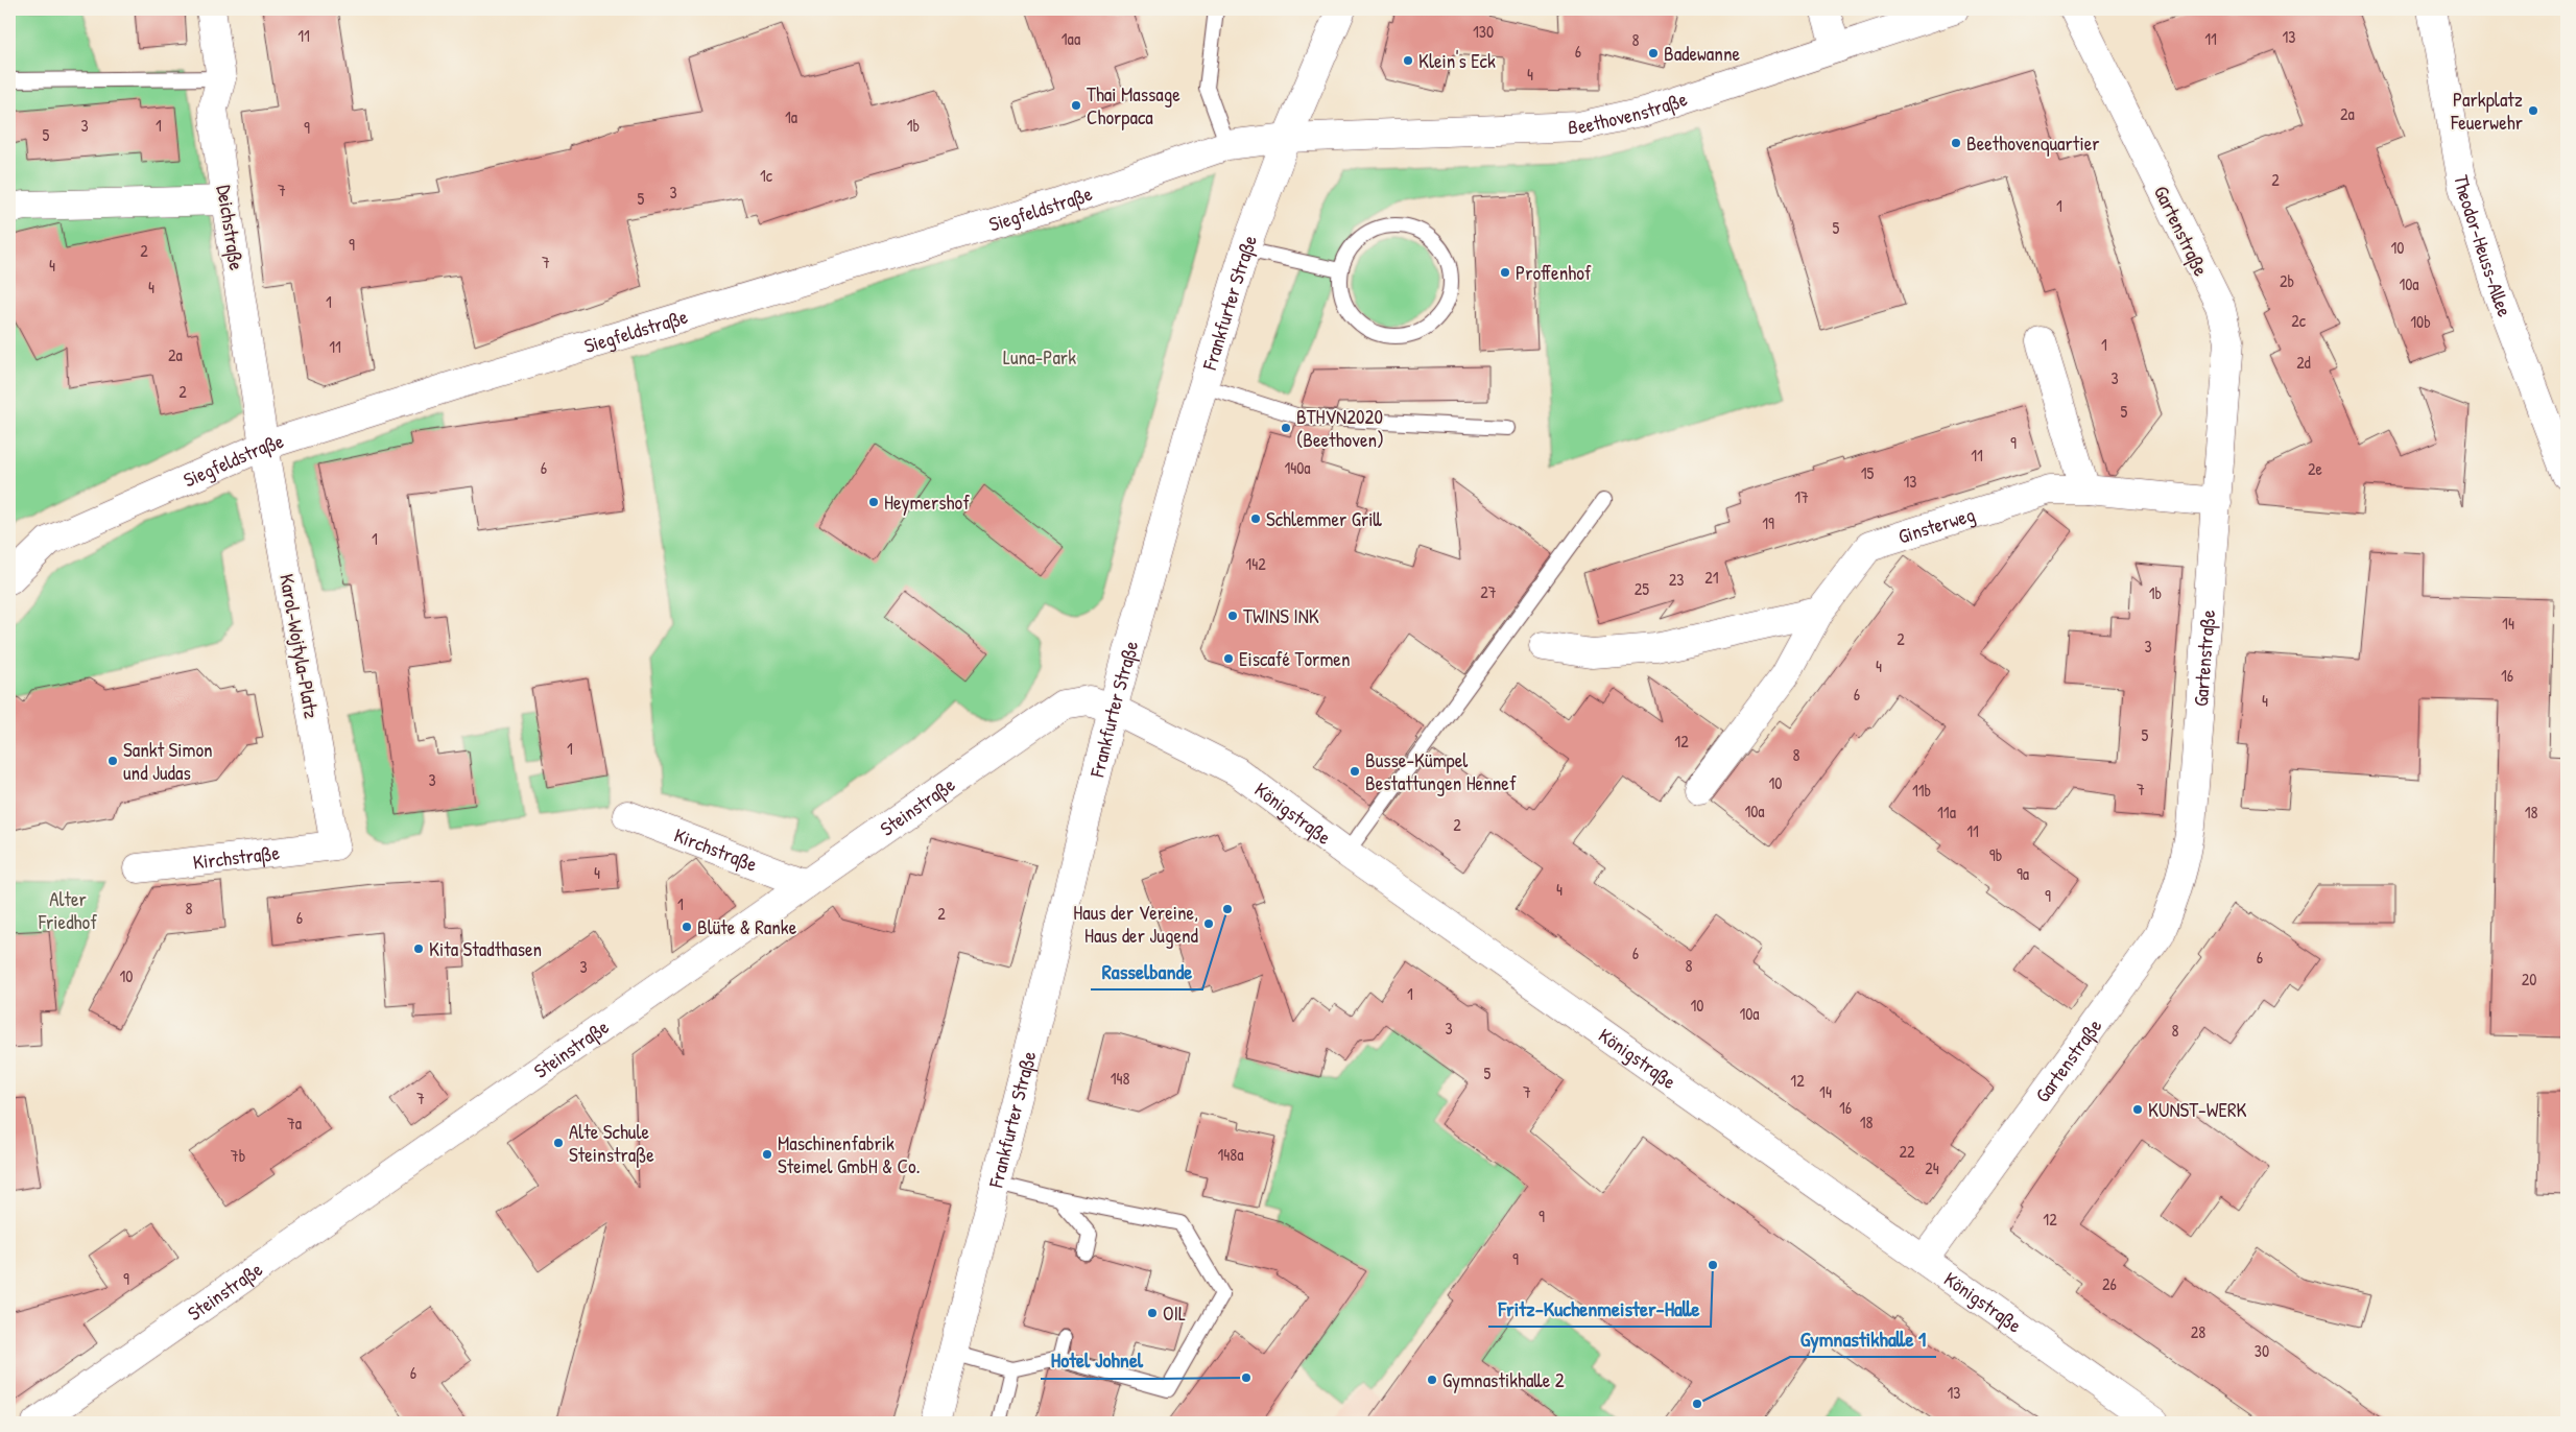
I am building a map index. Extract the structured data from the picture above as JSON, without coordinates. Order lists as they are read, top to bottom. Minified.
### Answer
{"streets":{"street":["Beethovenstraße","Siegfeldstraße","Deichstraße","Gartenstraße","Theodor-Heuss-Allee","Frankfurter Straße","Ginsterweg","Karol-Wojtyla-Platz","Steinstraße","Königstraße","Kirchstraße"]},"crossings":[["Beethovenstraße","Siegfeldstraße"],["Beethovenstraße","Frankfurter Straße"],["Siegfeldstraße","Deichstraße"],["Siegfeldstraße","Frankfurter Straße"],["Siegfeldstraße","Karol-Wojtyla-Platz"],["Deichstraße","Karol-Wojtyla-Platz"],["Gartenstraße","Ginsterweg"],["Gartenstraße","Königstraße"],["Frankfurter Straße","Steinstraße"],["Frankfurter Straße","Königstraße"],["Karol-Wojtyla-Platz","Kirchstraße"],["Steinstraße","Königstraße"],["Steinstraße","Kirchstraße"]],"parks":["Luna-Park","Alter Friedhof"],"places":["Badewanne","Klein's Eck","Thai Massage Chorpaca","Parkplatz Feuerwehr","Beethovenquartier","Proffenhof","BTHVN2020 (Beethoven)","Heymershof","Schlemmer Grill","TWINS INK","Eiscafé Tormen","Sankt Simon und Judas","Busse-Kümpel Bestattungen Hennef","Rasselbande","Haus der Vereine, Haus der Jugend","Blüte & Ranke","Kita Stadthasen","KUNST-WERK","Alte Schule Steinstraße","Maschinenfabrik Steimel GmbH & Co.","Fritz-Kuchenmeister-Halle","OIL","Hotel Johnel","Gymnastikhalle 2","Gymnastikhalle 1"],"house_numbers":["130","11","13","1aa","11","8","6","4","2a","1a","3","1","1b","9","5","1c","2","7","3","5","1","5","9","10","2","7","4","2b","10a","4","1","2c","10b","1","11","2a","2d","3","2","5","9","11","6","140a","2e","15","13","17","19","1","142","21","23","25","27","1b","14","2","3","4","16","6","4","5","12","1","8","3","10","7","11b","10a","11a","18","2","11","9b","4","9a","4","9","1","8","2","6","6","6","8","3","10","20","1","10","10a","3","8","5","148","12","7","14","7","16","18","7a","22","148a","7b","24","9","12","9","9","26","28","30","6","13"]}
